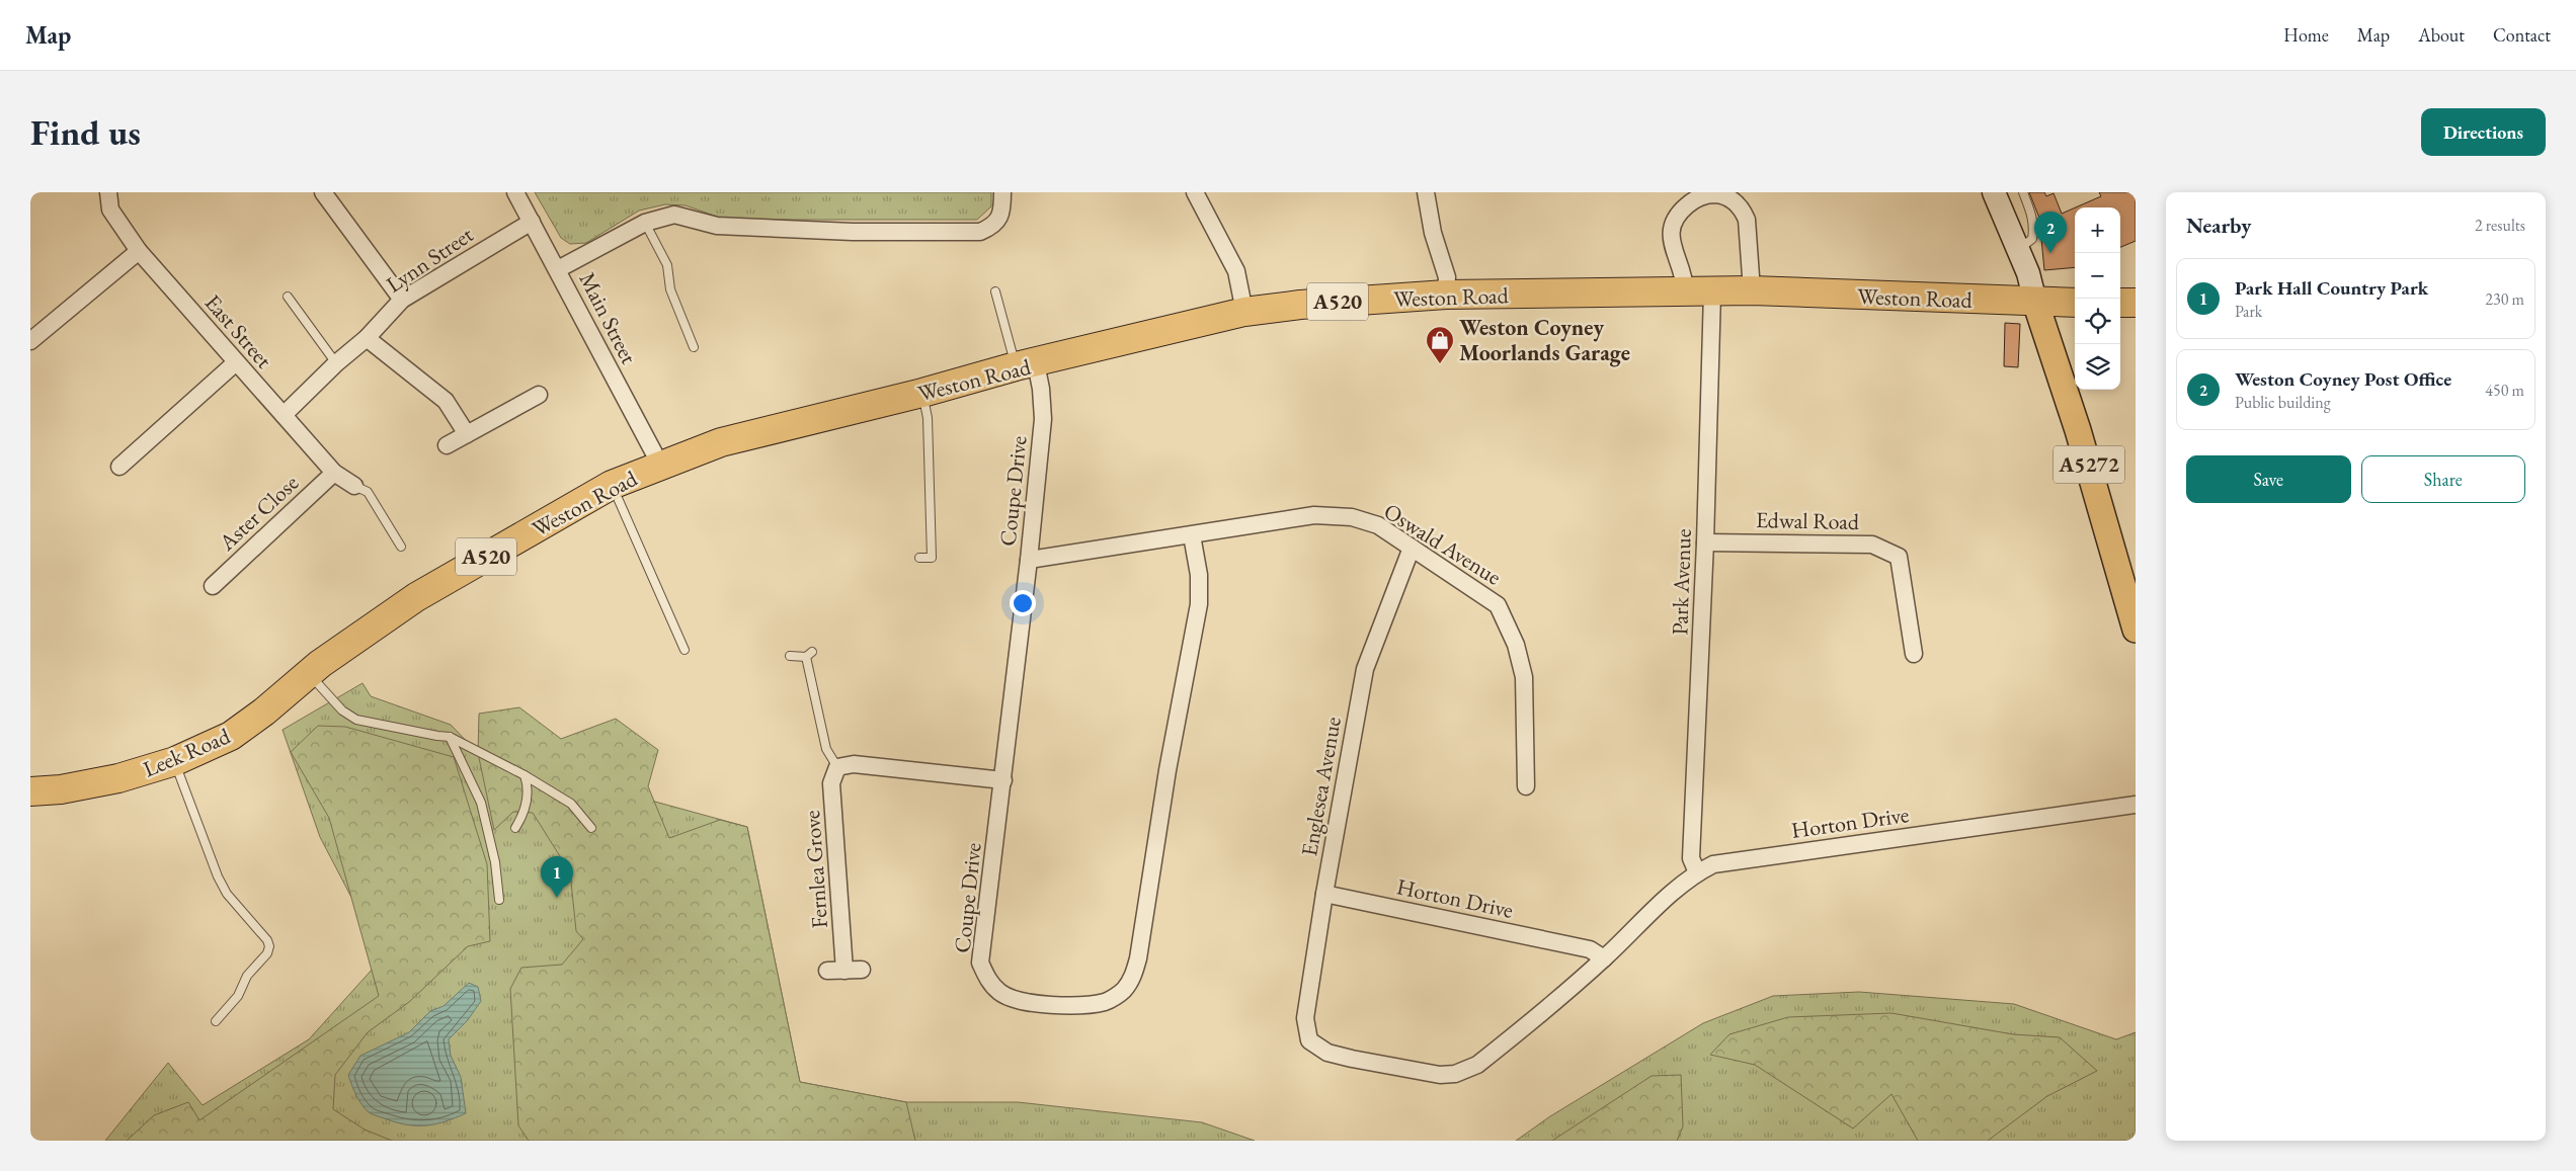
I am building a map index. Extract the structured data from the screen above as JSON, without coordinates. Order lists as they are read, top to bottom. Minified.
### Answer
{"streets":{"highway":["Weston Road","A520","Leek Road"],"main road":["A5272"],"street":["Lynn Street","Main Street","East Street","Coupe Drive","Aster Close","Edwal Road","Oswald Avenue","Park Avenue","Englesea Avenue","Horton Drive","Fernlea Grove"]},"crossings":[["Lynn Street","Main Street"],["Lynn Street","East Street"],["Weston Road","Main Street"],["Weston Road","A5272"],["Weston Road","Coupe Drive"],["Weston Road","Park Avenue"],["Weston Road","Leek Road"],["East Street","Aster Close"],["Coupe Drive","Oswald Avenue"],["Edwal Road","Park Avenue"],["Oswald Avenue","Englesea Avenue"],["Park Avenue","Horton Drive"],["Englesea Avenue","Horton Drive"]],"places":{"shop":["Weston Coyney Moorlands Garage"]},"page":{"header":"Map","nav":["Home","Map","About","Contact"],"buttons":["Directions",["Save","Share"]],"title":"Find us","heading":["Nearby","2 results"],"map_buttons":["+","−"],"pins":["2","1"],"list":[{"mark":"1","name":"Park Hall Country Park","note":"Park","value":"230 m"},{"mark":"2","name":"Weston Coyney Post Office","note":"Public building","value":"450 m"}]}}
